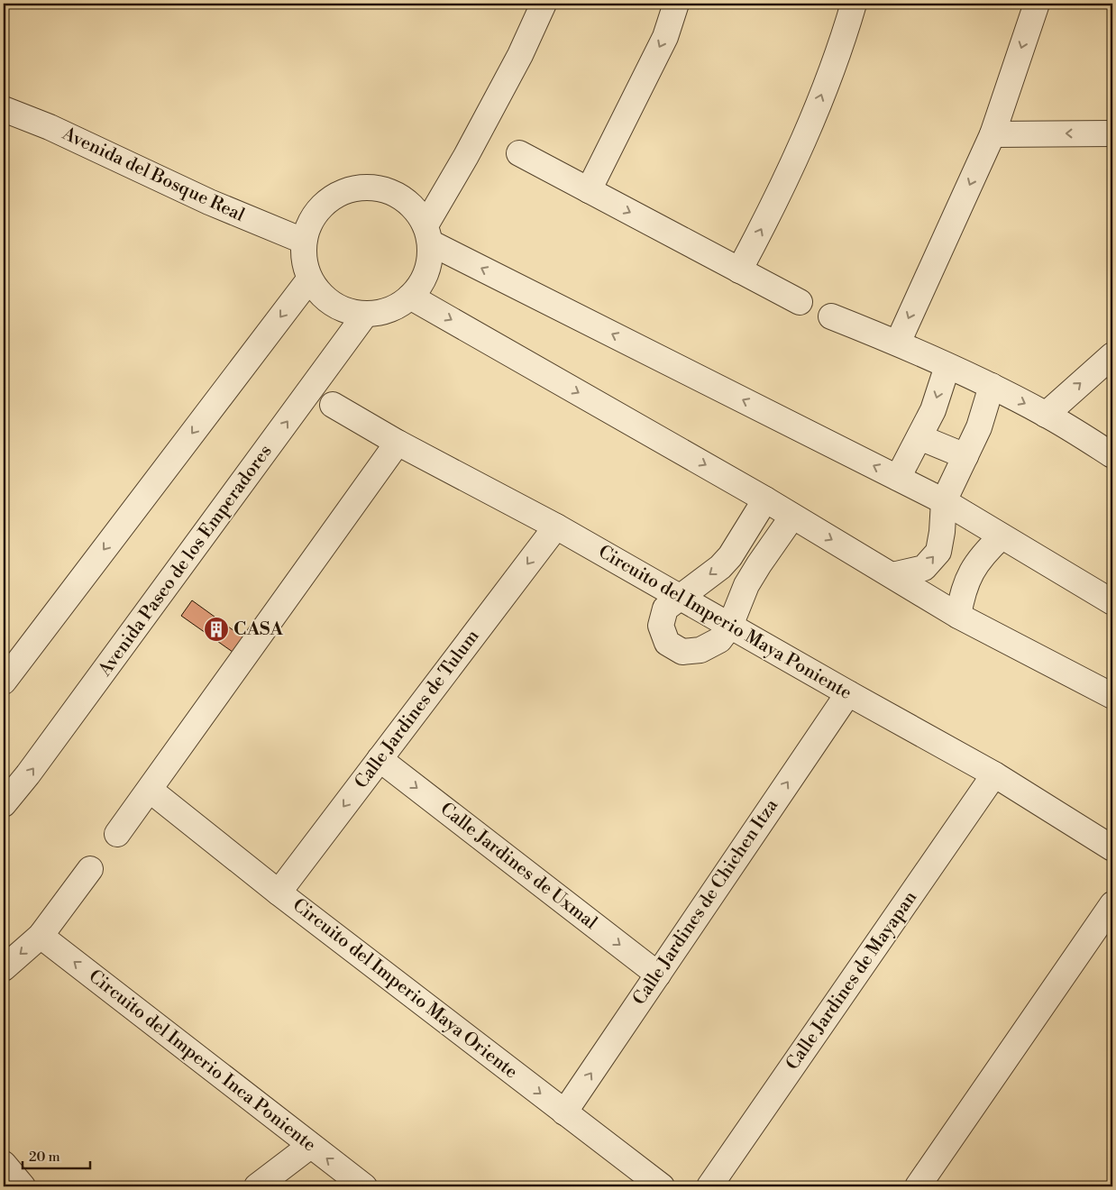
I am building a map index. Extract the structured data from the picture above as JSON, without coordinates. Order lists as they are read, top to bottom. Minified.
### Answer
{"streets":{"street":["Avenida del Bosque Real","Avenida Paseo de los Emperadores","Circuito del Imperio Maya Poniente","Calle Jardines de Tulum","Calle Jardines de Uxmal","Calle Jardines de Chichen Itza","Calle Jardines de Mayapan","Circuito del Imperio Maya Oriente","Circuito del Imperio Inca Poniente"]},"crossings":[["Avenida del Bosque Real","Avenida Paseo de los Emperadores"],["Circuito del Imperio Maya Poniente","Calle Jardines de Tulum"],["Circuito del Imperio Maya Poniente","Calle Jardines de Chichen Itza"],["Circuito del Imperio Maya Poniente","Calle Jardines de Mayapan"],["Calle Jardines de Tulum","Calle Jardines de Uxmal"],["Calle Jardines de Tulum","Circuito del Imperio Maya Oriente"],["Calle Jardines de Uxmal","Calle Jardines de Chichen Itza"],["Calle Jardines de Chichen Itza","Circuito del Imperio Maya Oriente"]],"one_way":["Calle Jardines de Uxmal","Calle Jardines de Chichen Itza","Circuito del Imperio Maya Oriente","Circuito del Imperio Inca Poniente"],"places":{"building":["CASA"]},"scale_bar":"20 m"}
